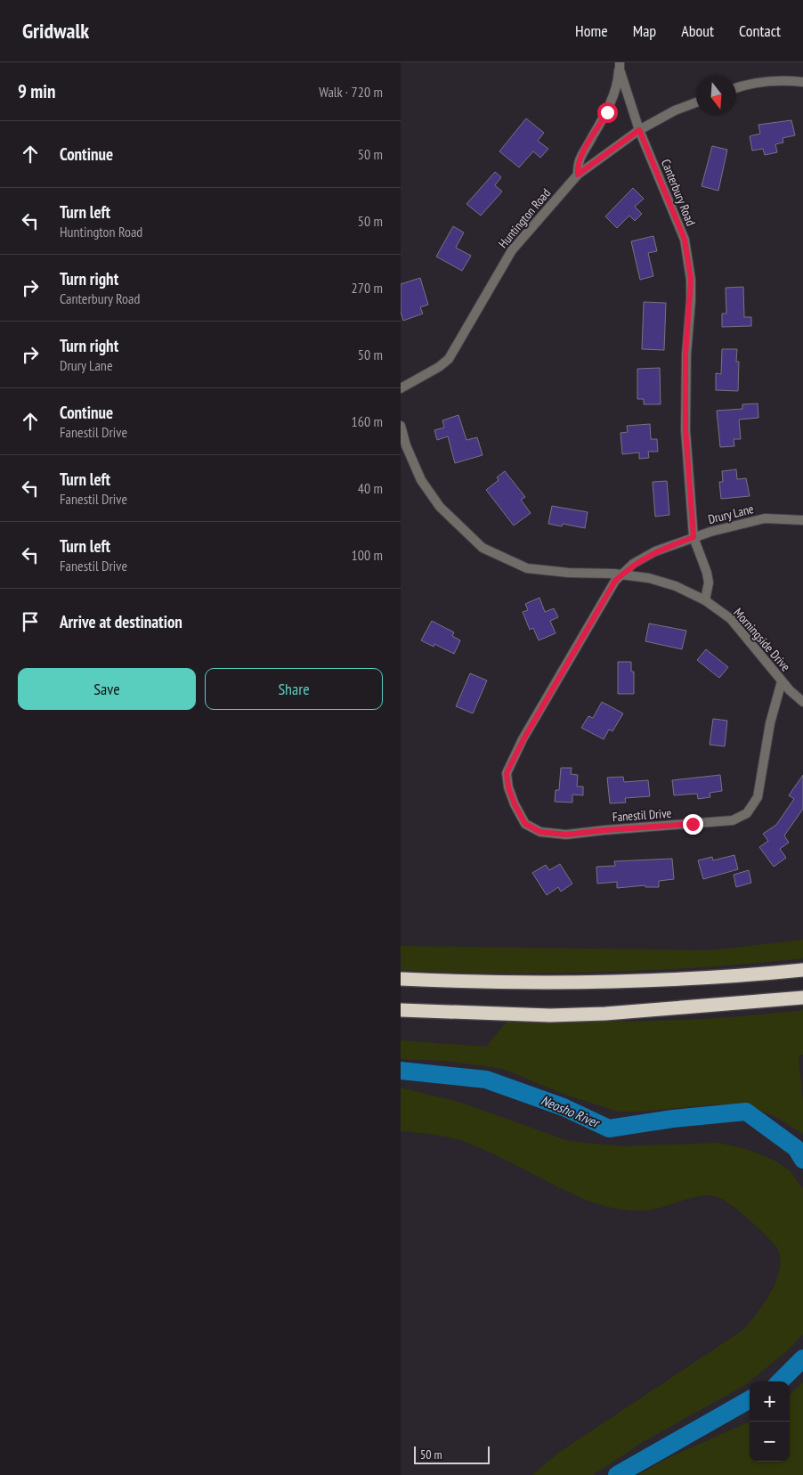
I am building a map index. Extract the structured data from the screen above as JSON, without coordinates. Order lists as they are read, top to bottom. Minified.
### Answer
{"streets":{"street":["Canterbury Road","Huntington Road","Drury Lane","Morningside Drive","Fanestil Drive"]},"crossings":[["Canterbury Road","Huntington Road"],["Canterbury Road","Drury Lane"],["Canterbury Road","Morningside Drive"],["Drury Lane","Morningside Drive"],["Drury Lane","Fanestil Drive"],["Morningside Drive","Fanestil Drive"]],"water":["Neosho River"],"scale_bar":"50 m","north":"bottom","page":{"header":"Gridwalk","nav":["Home","Map","About","Contact"],"heading":["9 min","Walk · 720 m"],"list":[["Continue","50 m"],["Turn left","Huntington Road","50 m"],["Turn right","Canterbury Road","270 m"],["Turn right","Drury Lane","50 m"],["Continue","Fanestil Drive","160 m"],["Turn left","Fanestil Drive","40 m"],["Turn left","Fanestil Drive","100 m"],"Arrive at destination"],"buttons":["Save","Share"],"map_buttons":["+","−"],"scale":"50 m"}}
